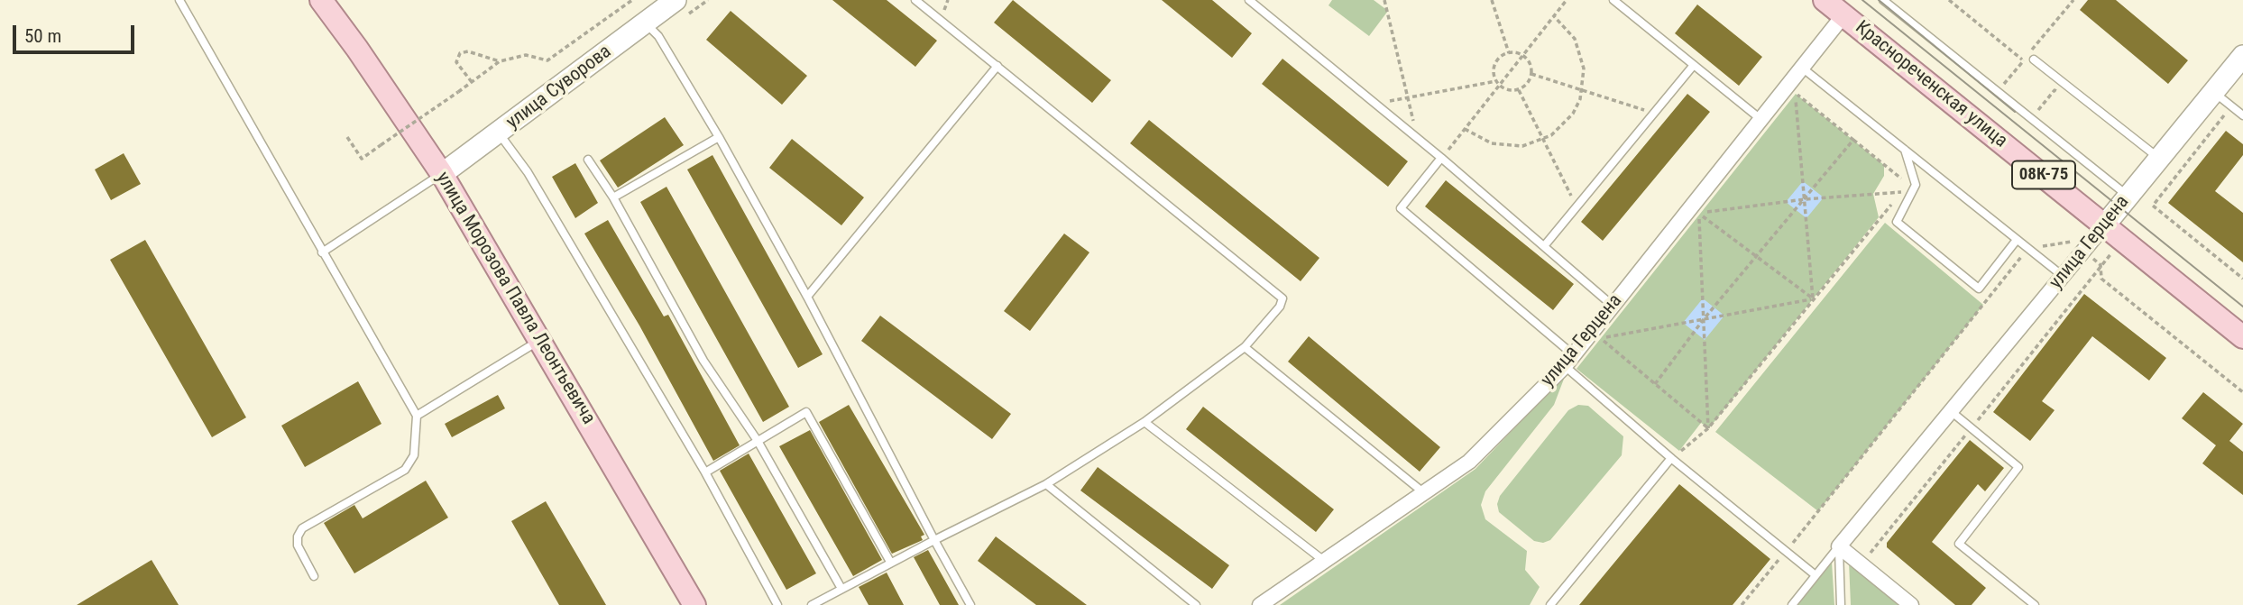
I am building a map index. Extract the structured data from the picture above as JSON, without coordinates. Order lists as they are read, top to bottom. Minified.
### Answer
{"streets":{"main road":["Краснореченская улица","улица Суворова","08К-75","улица Герцена","улица Морозова Павла Леонтьевича"]},"crossings":[["Краснореченская улица","улица Герцена"],["улица Суворова","улица Морозова Павла Леонтьевича"]],"scale_bar":"50 m"}
